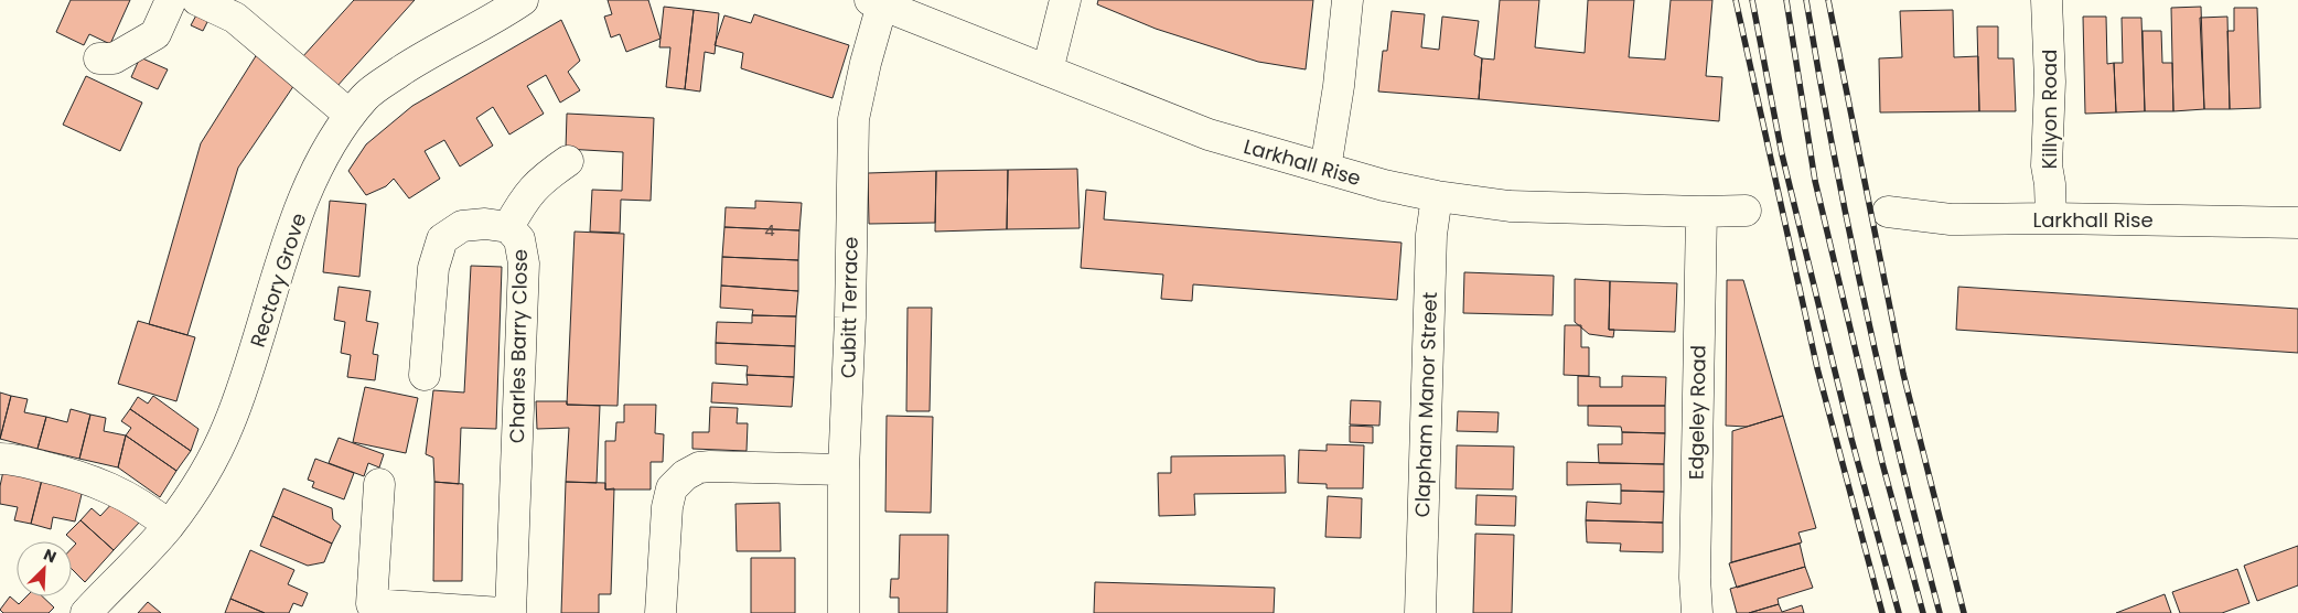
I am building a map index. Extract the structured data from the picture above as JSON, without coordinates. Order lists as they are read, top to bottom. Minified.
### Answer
{"streets":{"street":["Killyon Road","Larkhall Rise","Rectory Grove","Cubitt Terrace","Charles Barry Close","Clapham Manor Street","Edgeley Road"]},"crossings":[["Killyon Road","Larkhall Rise"],["Larkhall Rise","Cubitt Terrace"],["Larkhall Rise","Clapham Manor Street"],["Larkhall Rise","Edgeley Road"]],"house_numbers":["4"],"north":"top right"}
